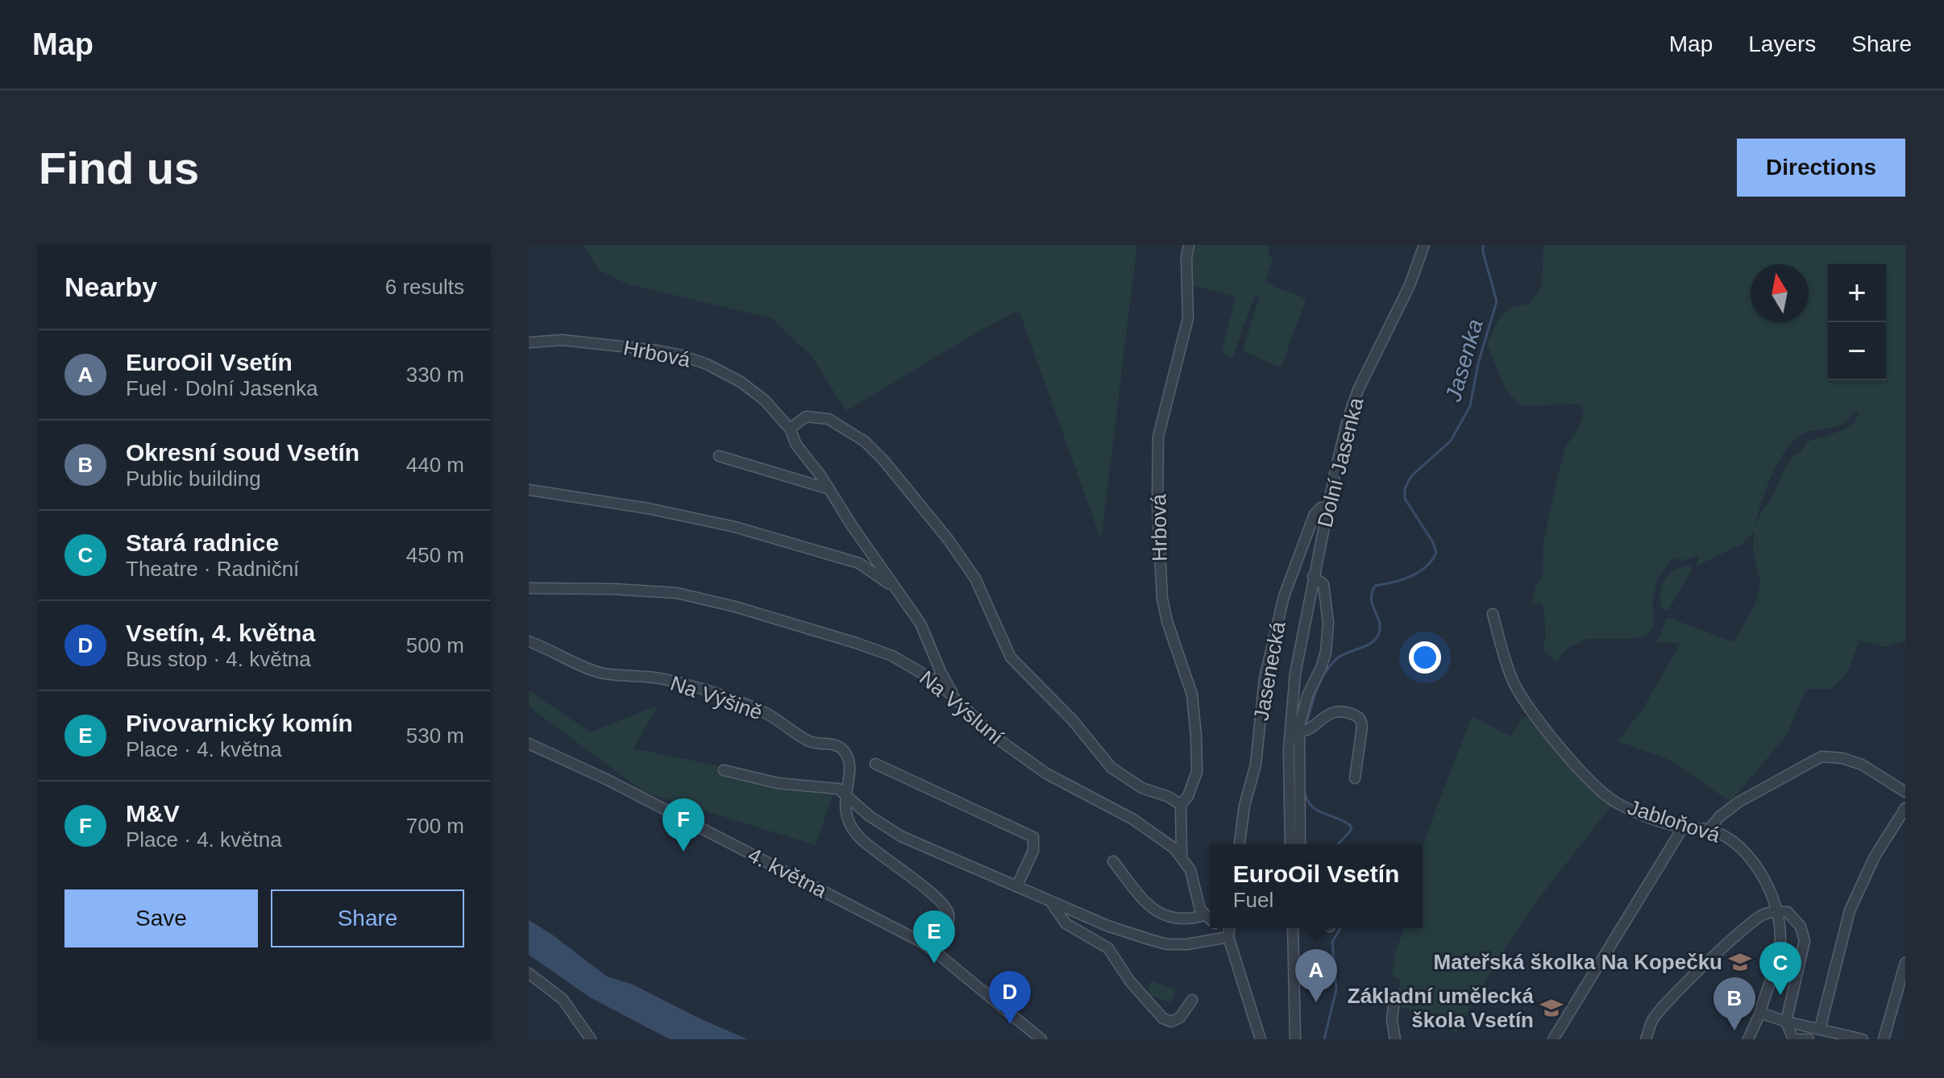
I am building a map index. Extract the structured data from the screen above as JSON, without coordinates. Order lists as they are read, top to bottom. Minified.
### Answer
{"streets":{"street":["Hrbová","Dolní Jasenka","Jasenecká","Na Výšině","Na Výsluní","Jabloňová","4. května"]},"crossings":[["Hrbová","Na Výsluní"],["Dolní Jasenka","Jasenecká"],["Na Výšině","4. května"]],"water":["Jasenka"],"places":{"school or university":["Mateřská školka Na Kopečku","Základní umělecká škola Vsetín"]},"north":"top","page":{"header":"Map","nav":["Map","Layers","Share"],"buttons":["Directions",["Save","Share"]],"title":"Find us","heading":["Nearby","6 results"],"map_buttons":["+","−"],"list":[{"mark":"A","name":"EuroOil Vsetín","note":"Fuel · Dolní Jasenka","value":"330 m"},{"mark":"B","name":"Okresní soud Vsetín","note":"Public building","value":"440 m"},{"mark":"C","name":"Stará radnice","note":"Theatre · Radniční","value":"450 m"},{"mark":"D","name":"Vsetín, 4. května","note":"Bus stop · 4. května","value":"500 m"},{"mark":"E","name":"Pivovarnický komín","note":"Place · 4. května","value":"530 m"},{"mark":"F","name":"M&V","note":"Place · 4. května","value":"700 m"}],"pins":["F","E","C","A","D","B"],"popup":["EuroOil Vsetín","Fuel"]}}
